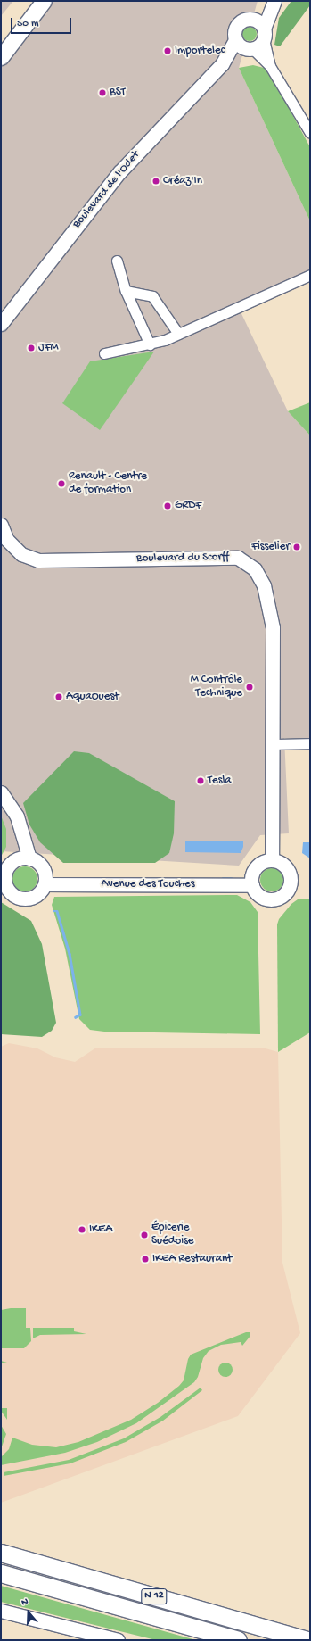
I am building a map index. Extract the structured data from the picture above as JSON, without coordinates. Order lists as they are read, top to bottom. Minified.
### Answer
{"streets":{"highway":["N 12"],"street":["Boulevard de l'Odet","Boulevard du Scorff","Avenue des Touches"]},"crossings":[["Boulevard du Scorff","Avenue des Touches"]],"places":["Importelec","BST","Créaz'In","JFM","Renault - Centre de formation","GRDF","Fisselier","M Contrôle Technique","AquaOuest","Tesla","IKEA","Épicerie Suédoise","IKEA Restaurant"],"scale_bar":"50 m","north":"top"}
